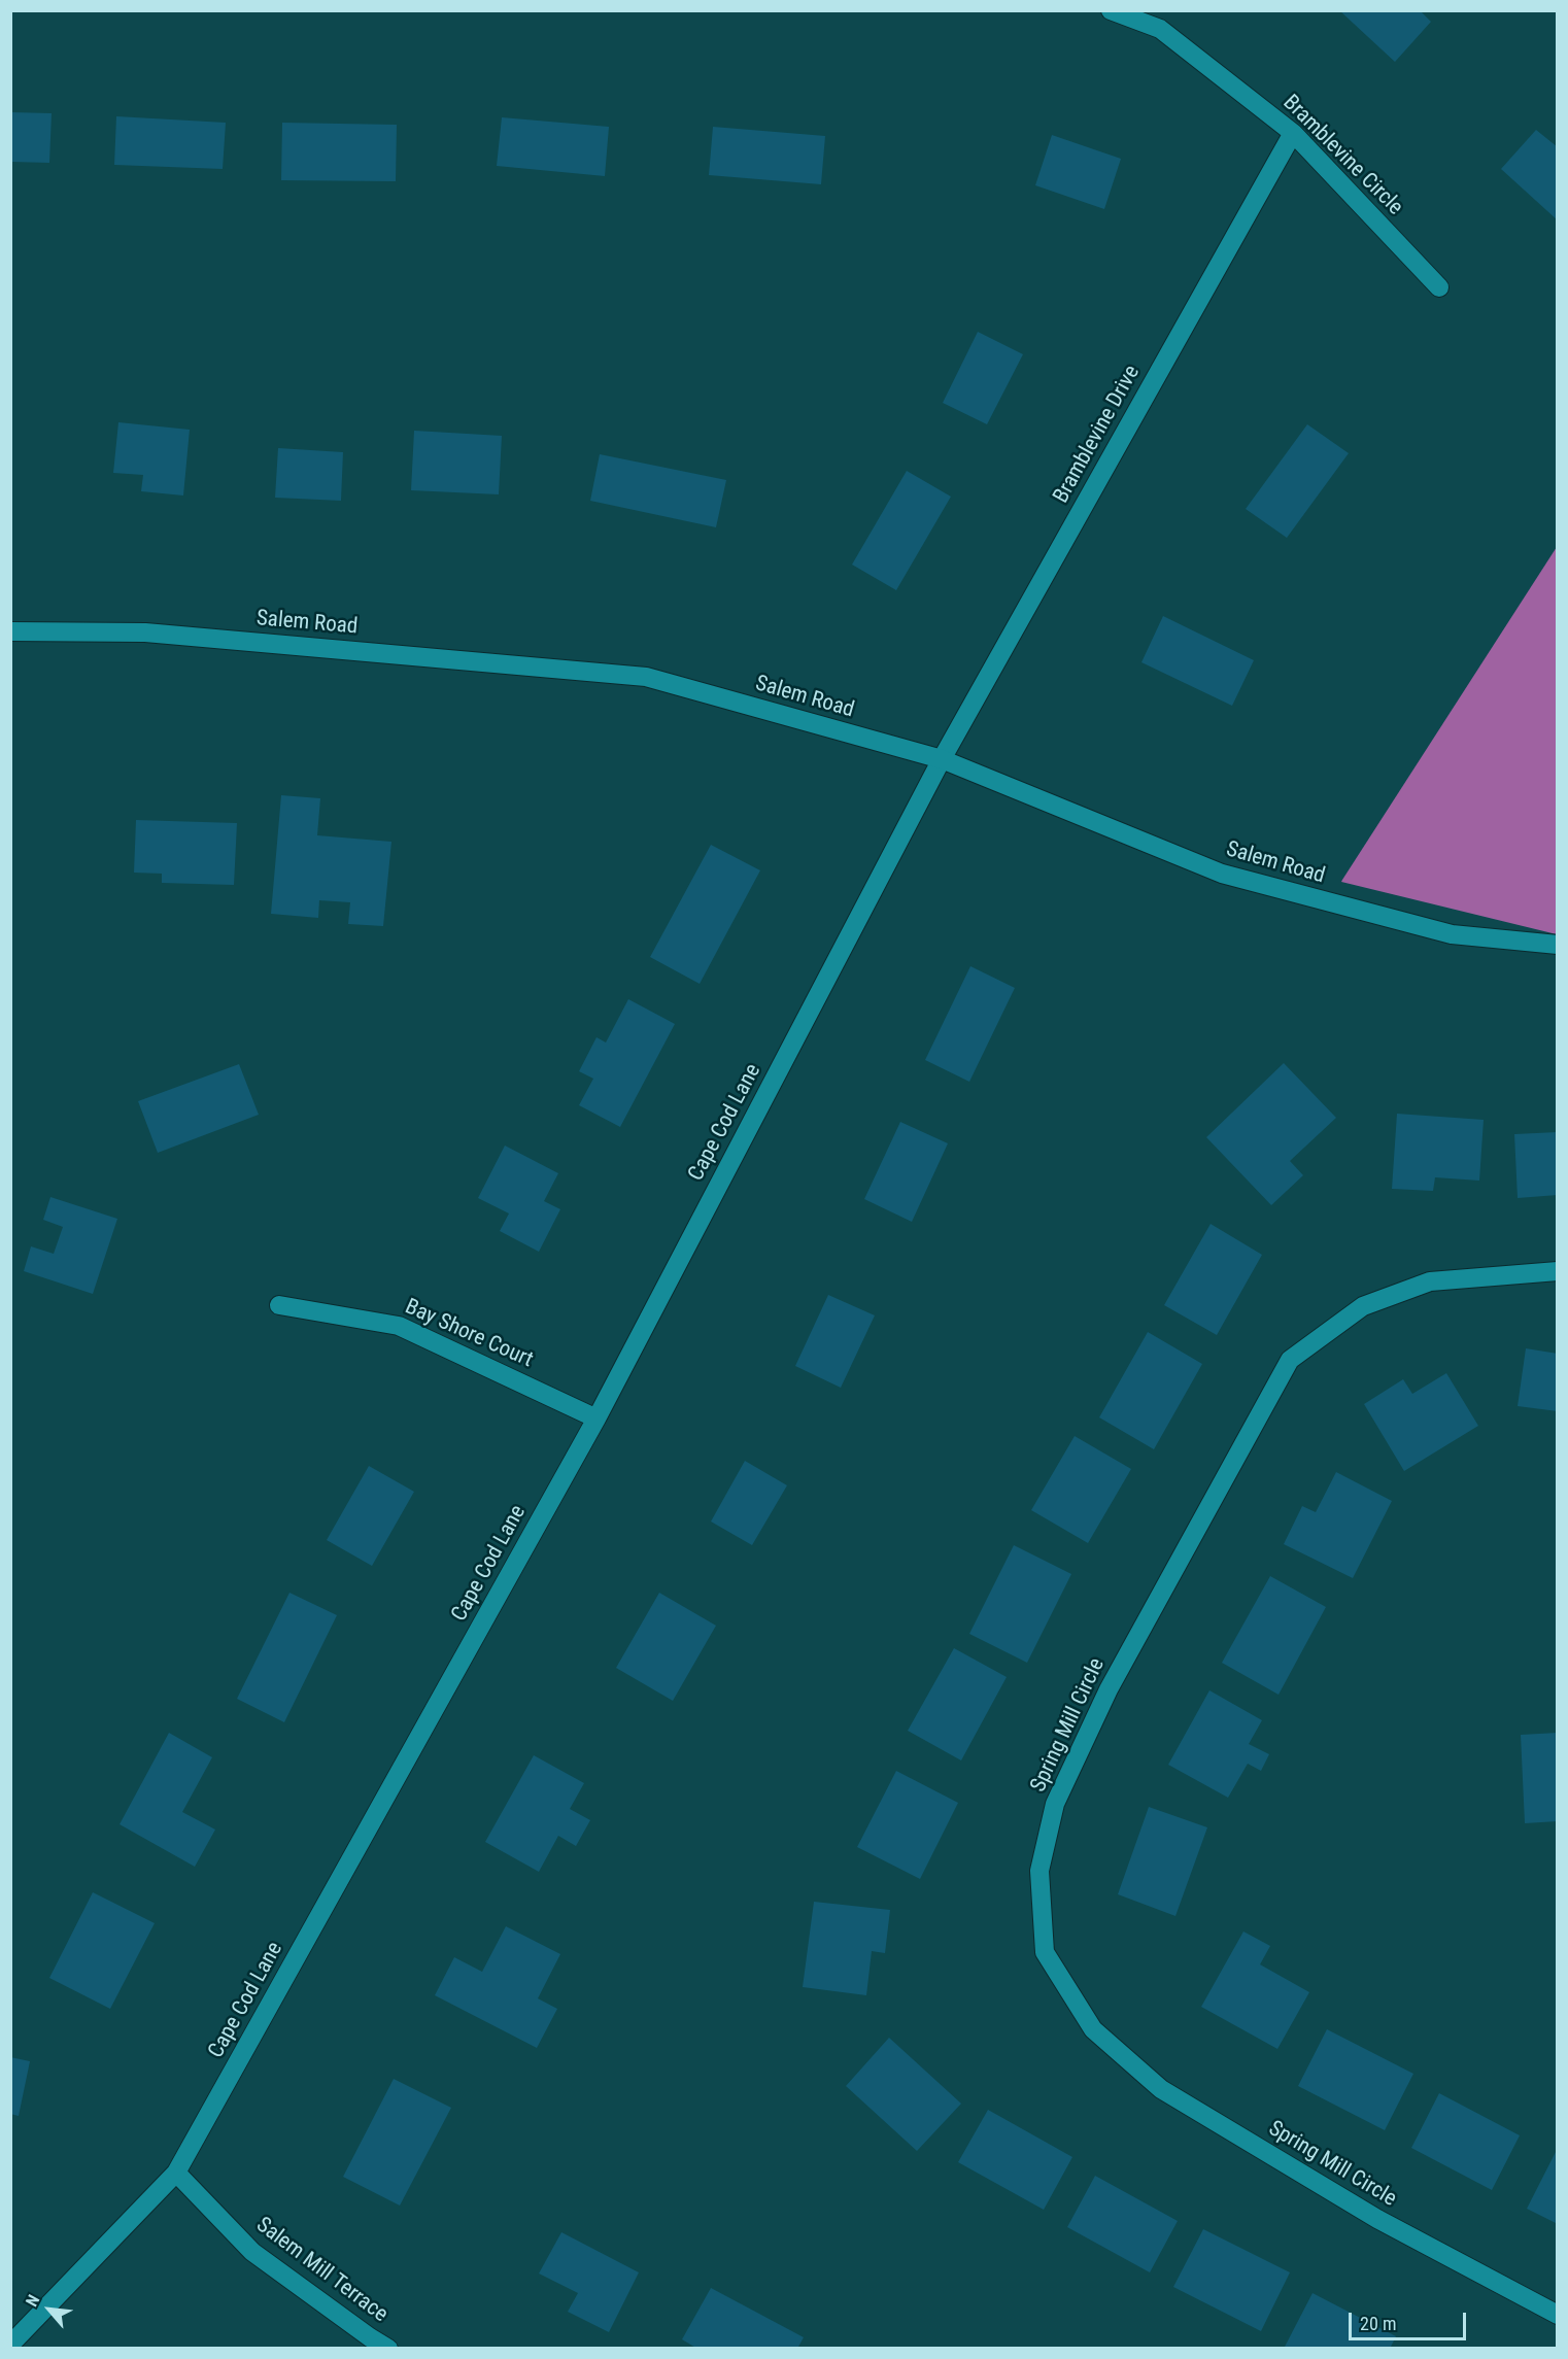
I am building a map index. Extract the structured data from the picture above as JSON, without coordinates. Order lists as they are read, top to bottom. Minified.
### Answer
{"streets":{"street":["Bramblevine Circle","Bramblevine Drive","Salem Road","Cape Cod Lane","Bay Shore Court","Spring Mill Circle","Salem Mill Terrace"]},"crossings":[["Bramblevine Circle","Bramblevine Drive"],["Bramblevine Drive","Salem Road"],["Bramblevine Drive","Cape Cod Lane"],["Salem Road","Cape Cod Lane"],["Cape Cod Lane","Bay Shore Court"],["Cape Cod Lane","Salem Mill Terrace"]],"scale_bar":"20 m","north":"top left"}
